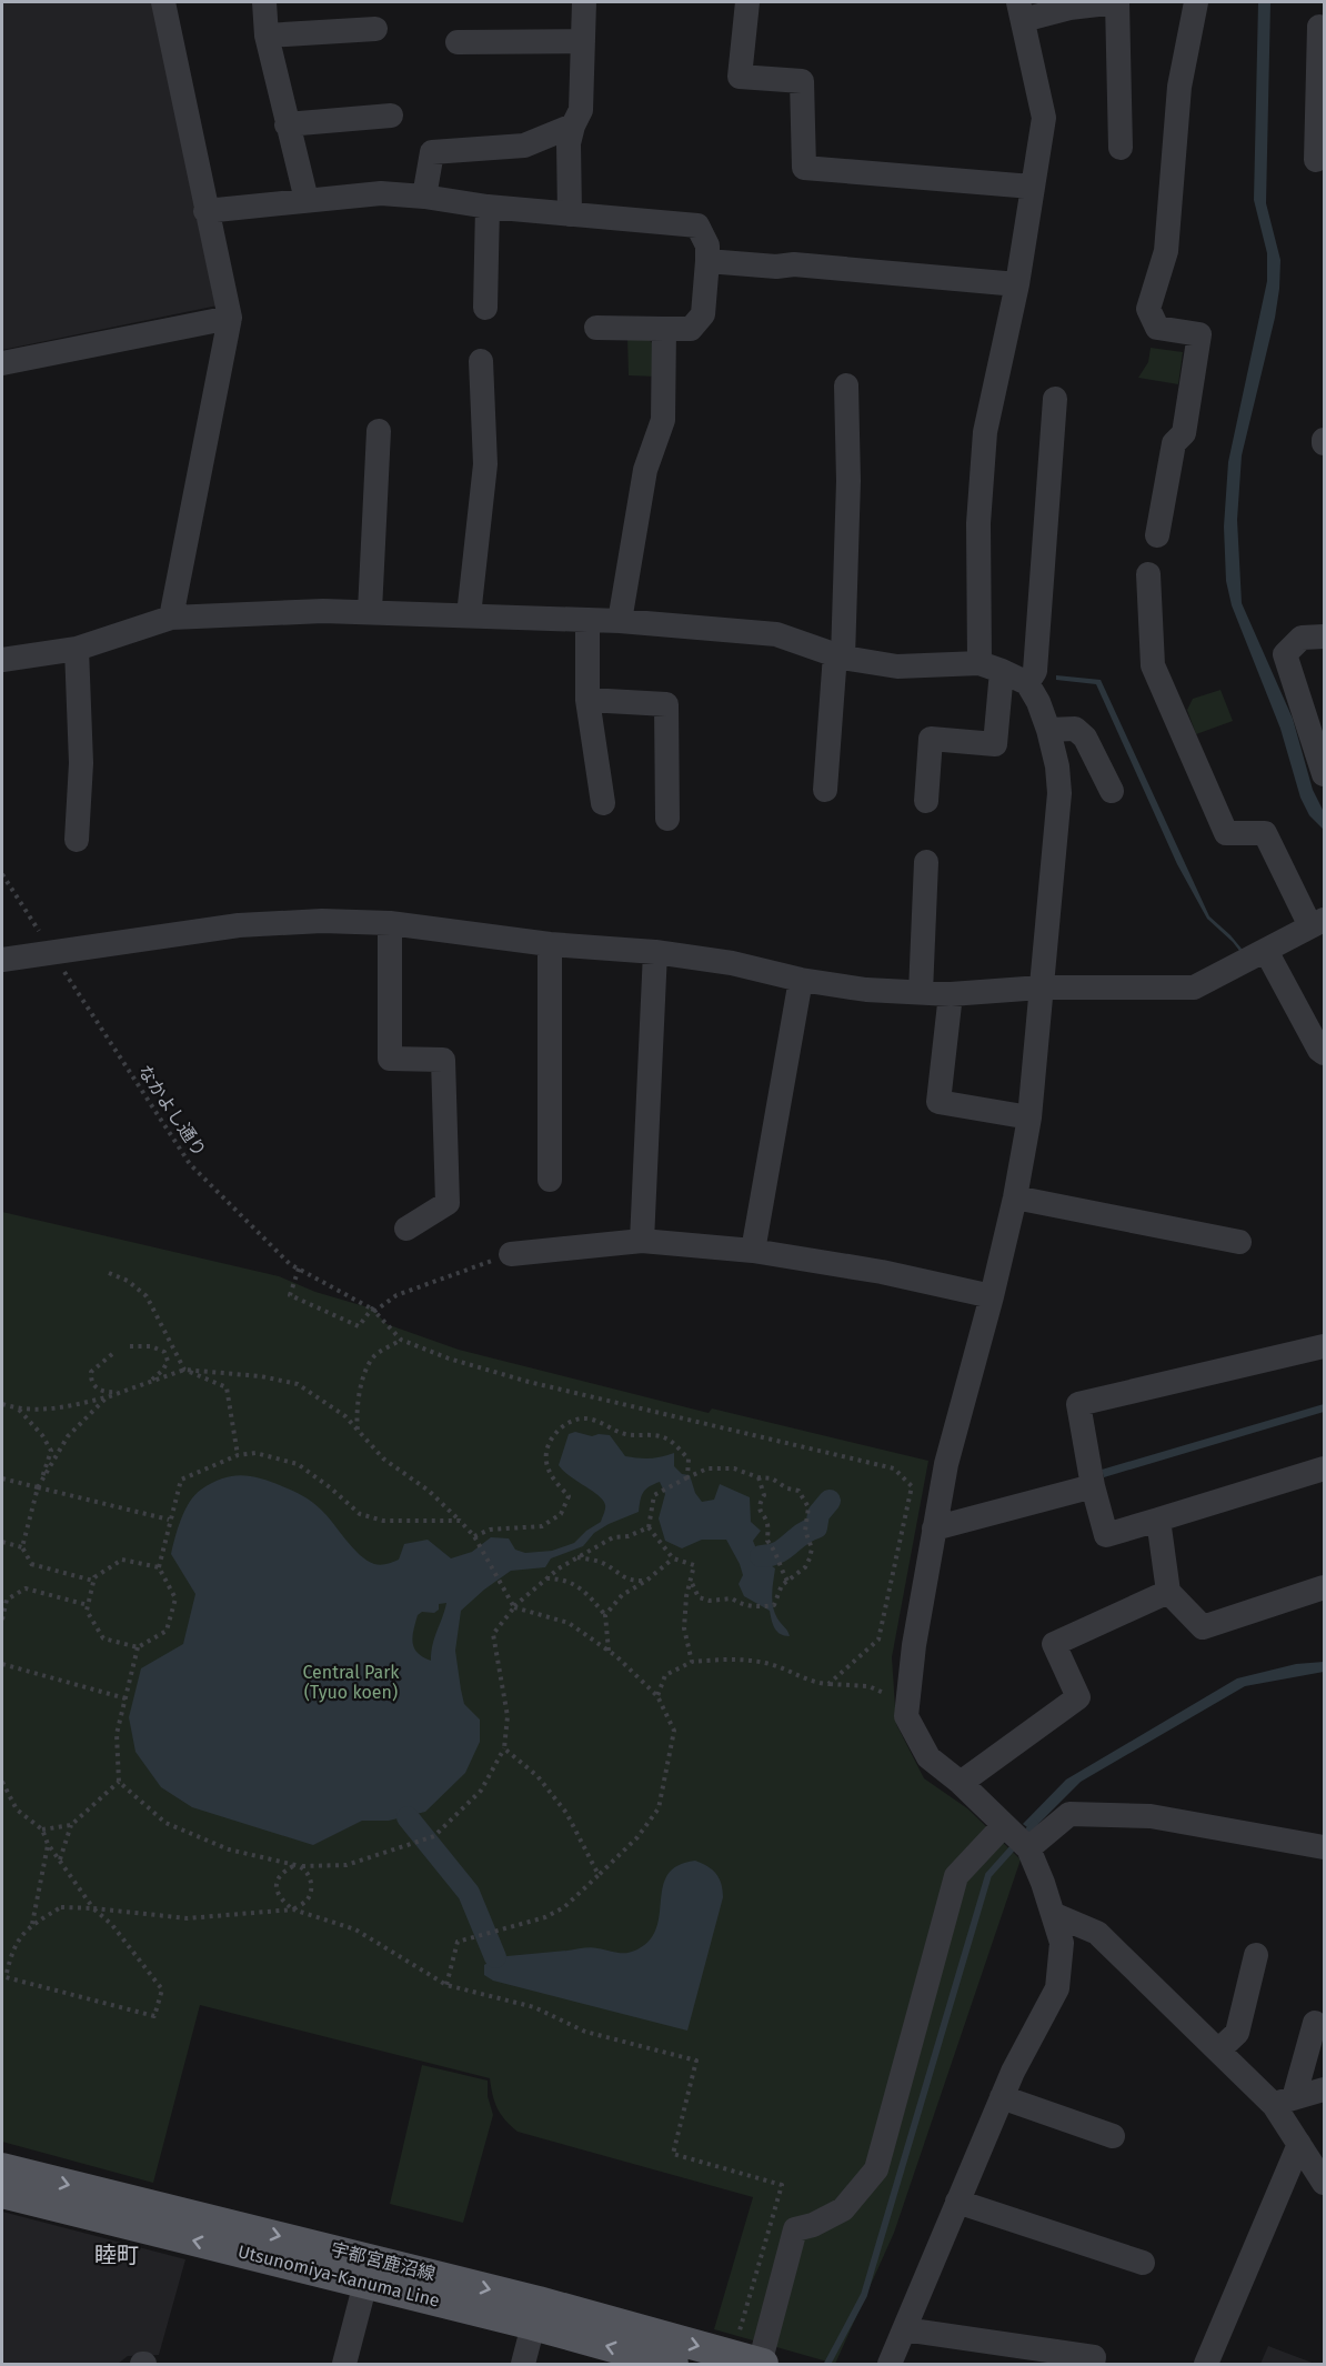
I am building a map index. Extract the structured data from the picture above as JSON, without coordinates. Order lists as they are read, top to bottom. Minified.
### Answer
{"streets":{"main road":["宇都宮鹿沼線","Utsunomiya-Kanuma Line"],"path":["なかよし通り"]},"crossings":[["宇都宮鹿沼線","Utsunomiya-Kanuma Line"]],"one_way":["宇都宮鹿沼線","Utsunomiya-Kanuma Line"],"districts":["睦町"],"parks":["Central Park (Tyuo koen)"]}
